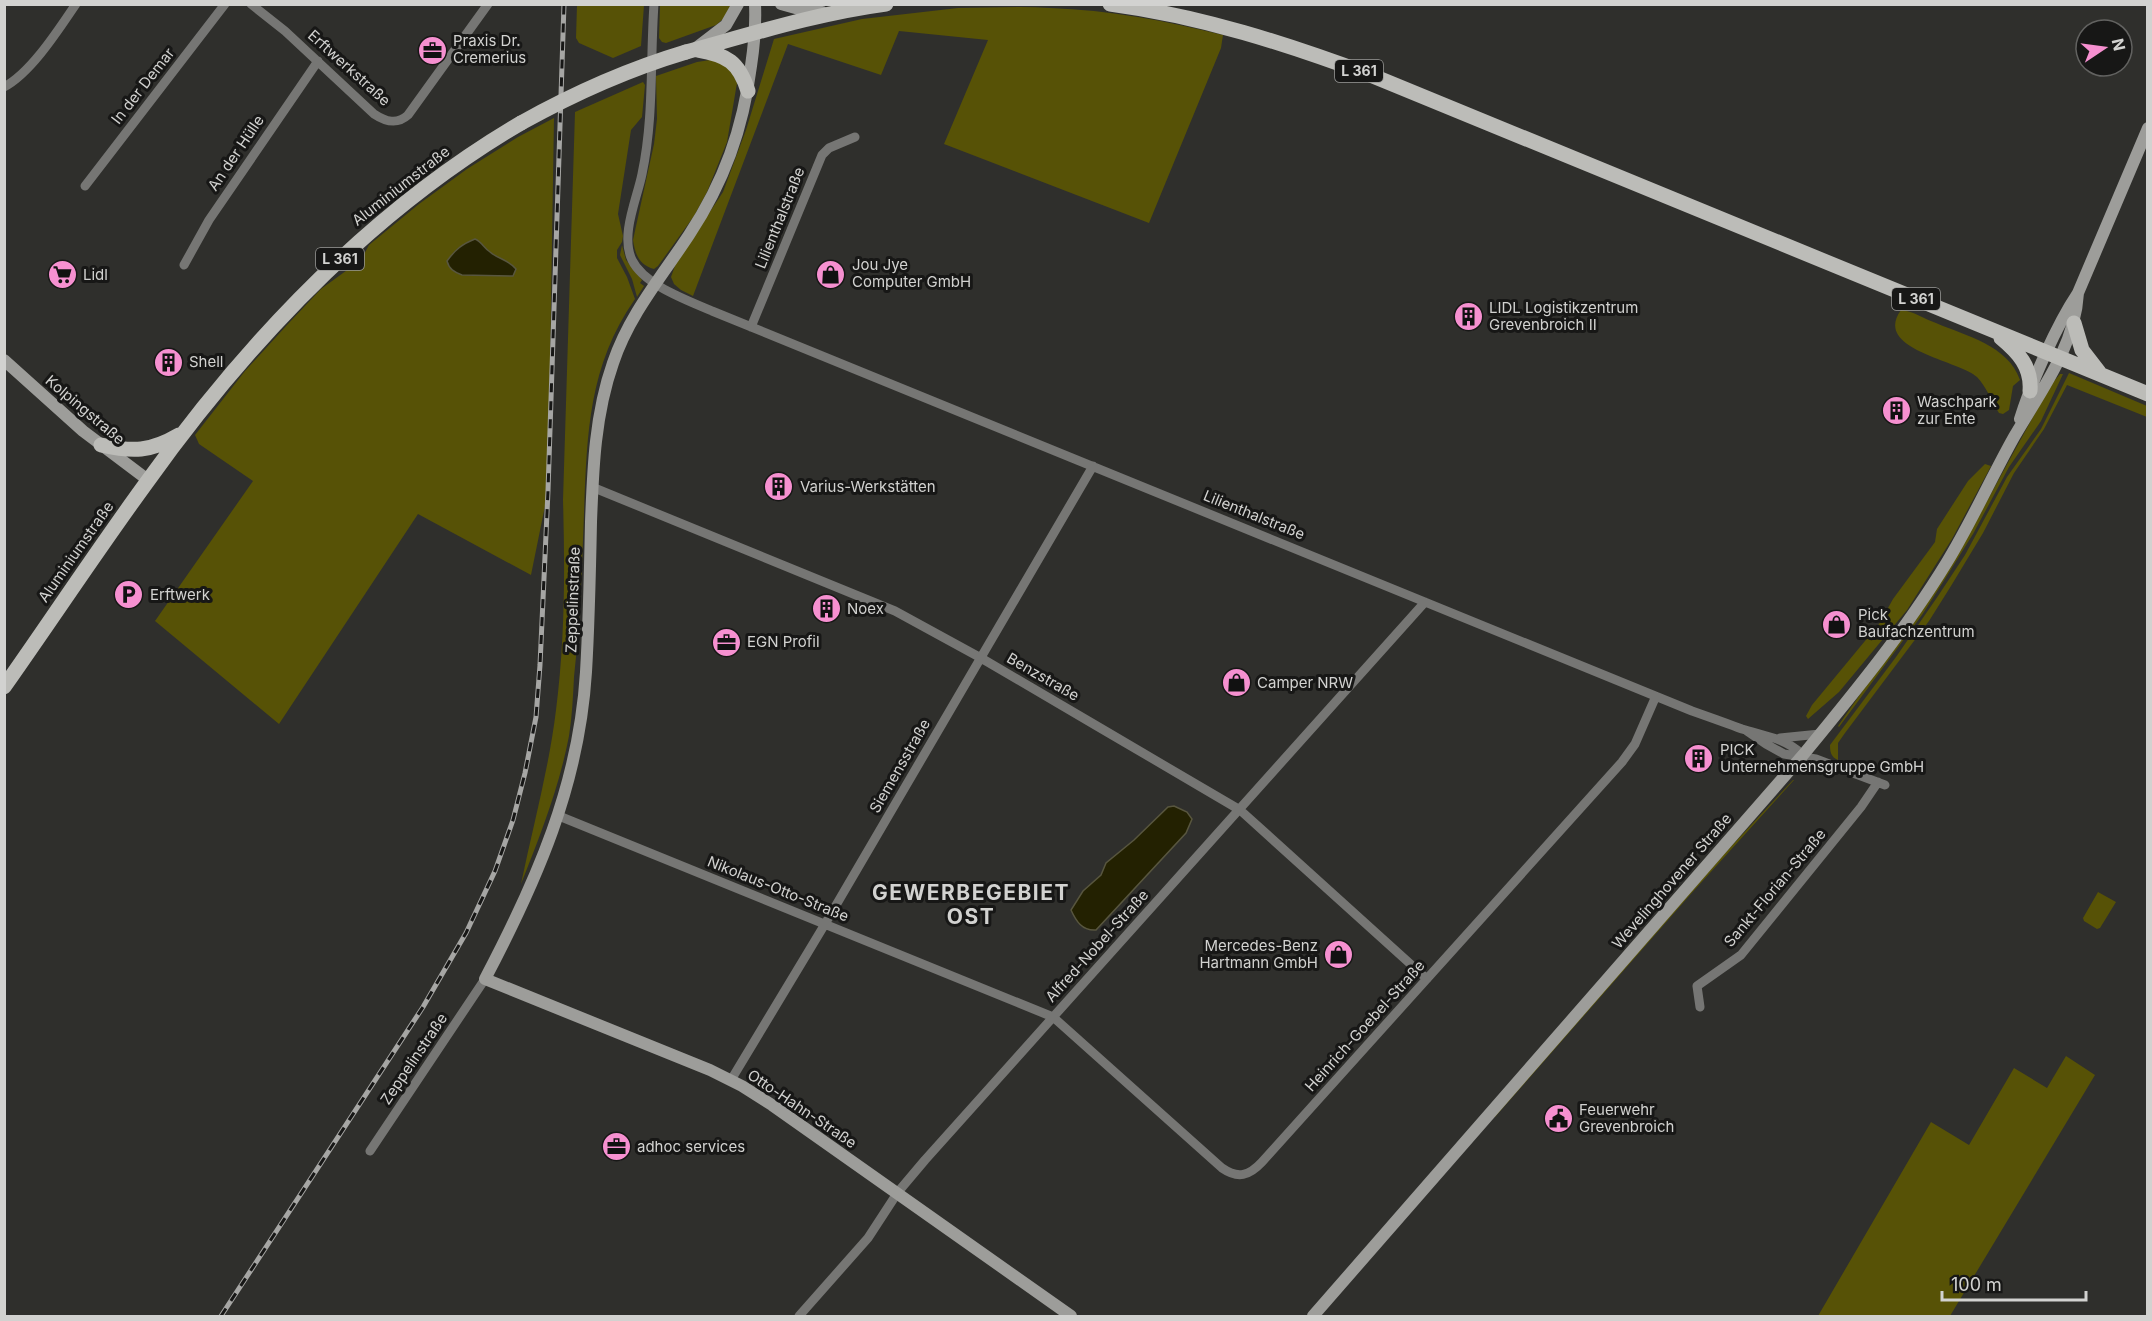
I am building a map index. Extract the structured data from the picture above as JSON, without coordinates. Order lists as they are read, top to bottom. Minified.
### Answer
{"streets":{"main road":["L 361","Aluminiumstraße"],"street":["Erftwerkstraße","In der Demar","An der Hülle","Lilienthalstraße","Kolpingstraße","Zeppelinstraße","Benzstraße","Siemensstraße","Wevelinghovener Straße","Sankt-Florian-Straße","Nikolaus-Otto-Straße","Alfred-Nobel-Straße","Heinrich-Goebel-Straße","Otto-Hahn-Straße"]},"crossings":[["Erftwerkstraße","An der Hülle"],["L 361","Aluminiumstraße"],["L 361","Zeppelinstraße"],["L 361","Wevelinghovener Straße"],["Aluminiumstraße","Kolpingstraße"],["Aluminiumstraße","Zeppelinstraße"],["Lilienthalstraße","Zeppelinstraße"],["Lilienthalstraße","Siemensstraße"],["Lilienthalstraße","Wevelinghovener Straße"],["Lilienthalstraße","Sankt-Florian-Straße"],["Lilienthalstraße","Alfred-Nobel-Straße"],["Lilienthalstraße","Heinrich-Goebel-Straße"],["Zeppelinstraße","Benzstraße"],["Zeppelinstraße","Nikolaus-Otto-Straße"],["Zeppelinstraße","Otto-Hahn-Straße"],["Benzstraße","Siemensstraße"],["Benzstraße","Alfred-Nobel-Straße"],["Benzstraße","Heinrich-Goebel-Straße"],["Siemensstraße","Nikolaus-Otto-Straße"],["Siemensstraße","Otto-Hahn-Straße"],["Nikolaus-Otto-Straße","Alfred-Nobel-Straße"],["Nikolaus-Otto-Straße","Heinrich-Goebel-Straße"],["Alfred-Nobel-Straße","Heinrich-Goebel-Straße"],["Alfred-Nobel-Straße","Otto-Hahn-Straße"]],"districts":["GEWERBEGEBIET OST"],"places":{"office":["Praxis Dr. Cremerius","EGN Profil","adhoc services"],"shop":["Jou Jye Computer GmbH","Pick Baufachzentrum","Camper NRW","Mercedes-Benz Hartmann GmbH"],"supermarket":["Lidl"],"building":["LIDL Logistikzentrum Grevenbroich II","Shell","Waschpark zur Ente","Varius-Werkstätten","Noex","PICK Unternehmensgruppe GmbH"],"parking":["Erftwerk"],"public building":["Feuerwehr Grevenbroich"]},"scale_bar":"100 m","north":"right"}
